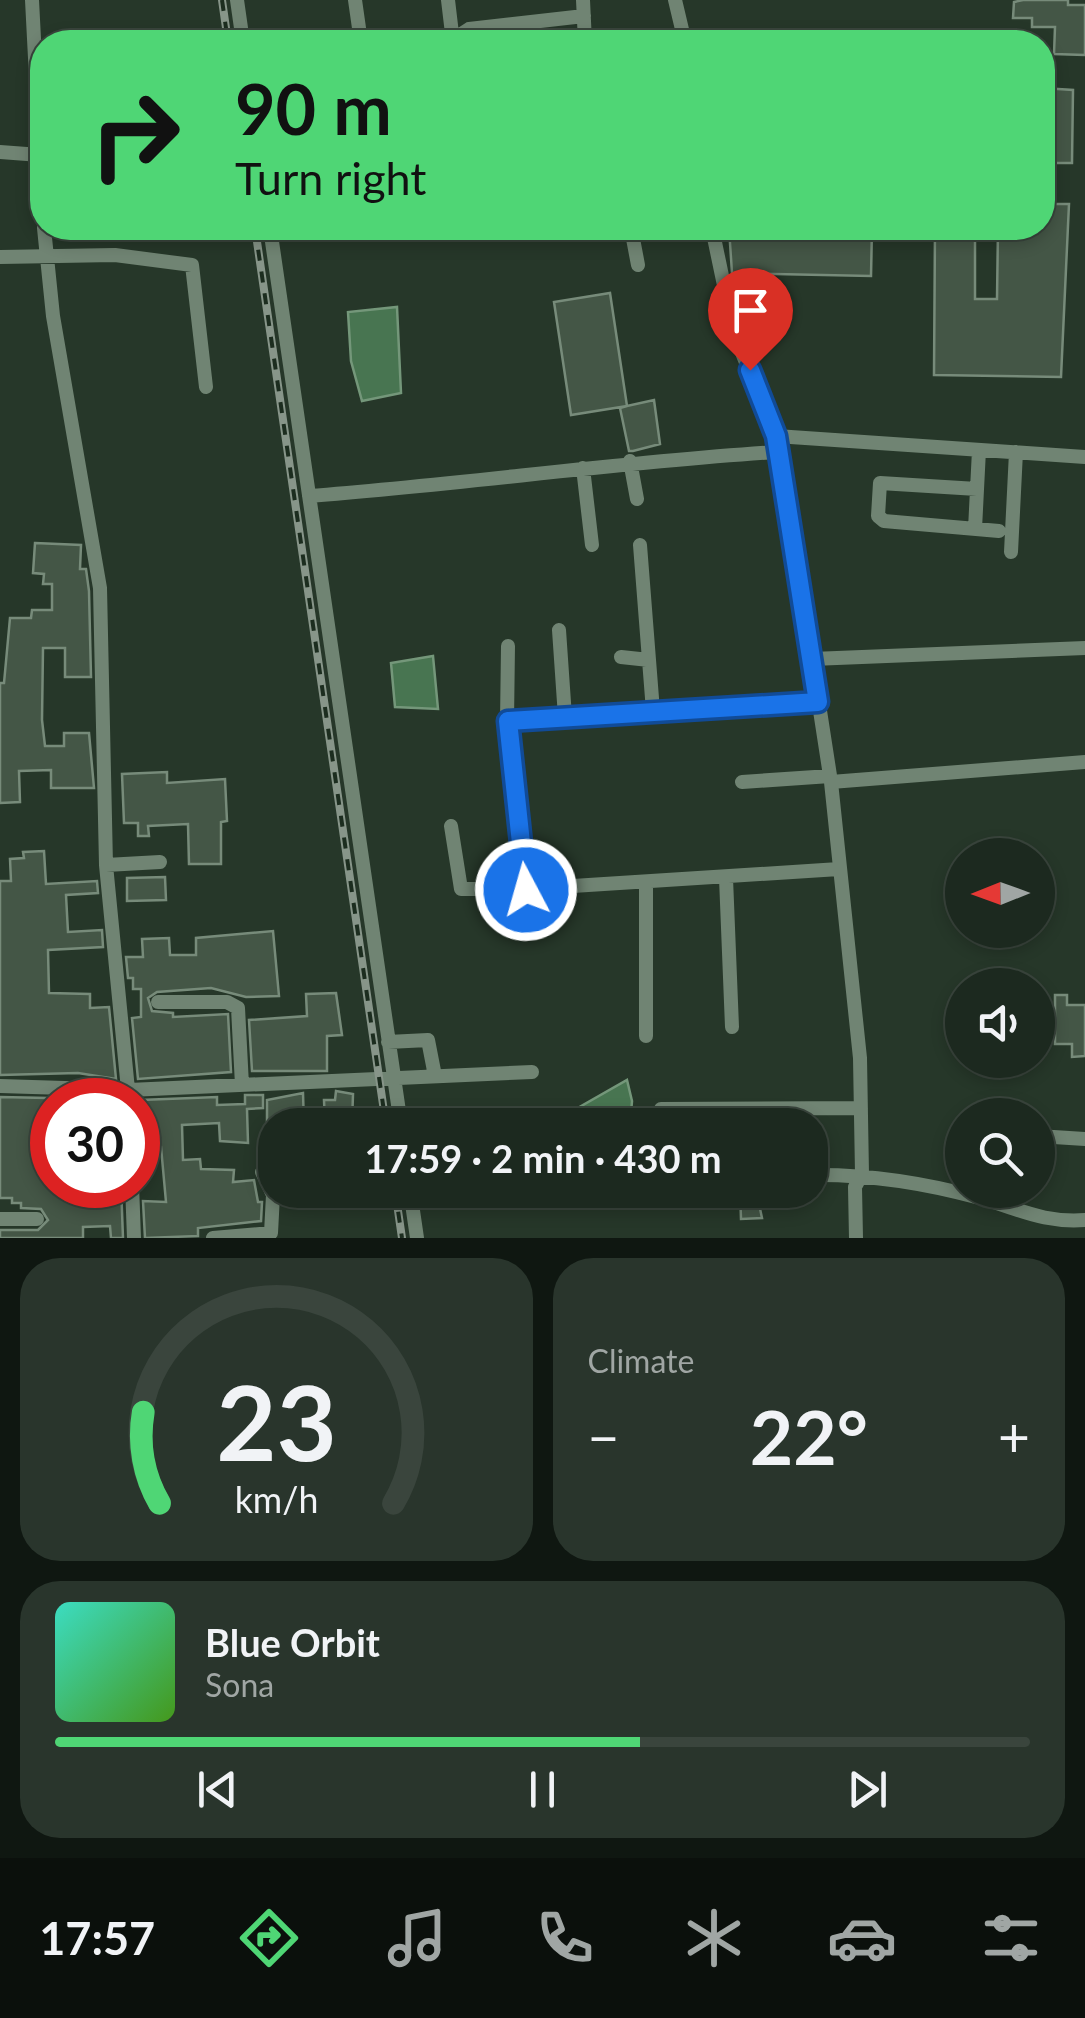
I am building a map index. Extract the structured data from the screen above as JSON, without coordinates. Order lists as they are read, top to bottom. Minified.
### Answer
{"north":"left","page":{"turn":["90 m","Turn right"],"limit":"30","trip":"17:59 · 2 min · 430 m","tile":"Climate","heat":["−","22°","+"],"song":["Blue Orbit","Sona"],"tabs":"17:57","gauge":["23","km/h"]}}
